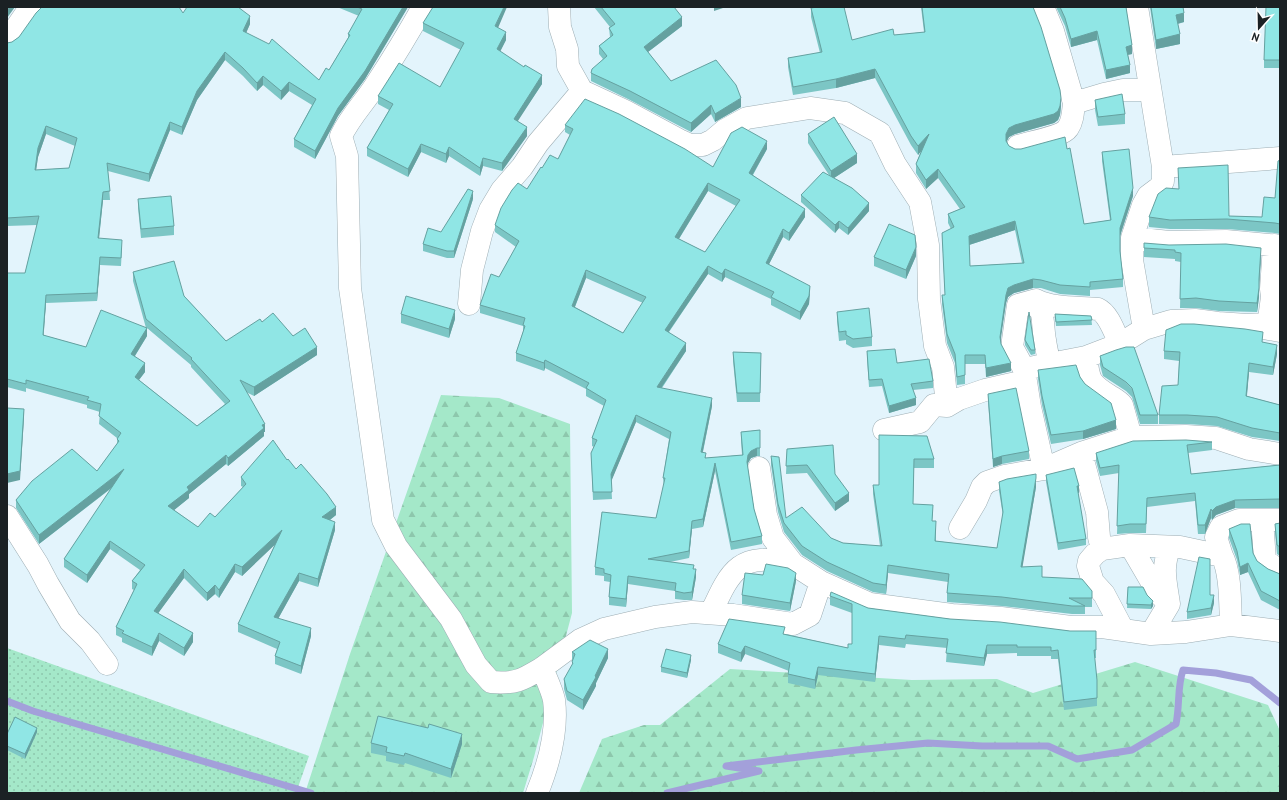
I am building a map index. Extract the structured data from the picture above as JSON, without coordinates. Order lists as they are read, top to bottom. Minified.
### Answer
{"north":"bottom"}
